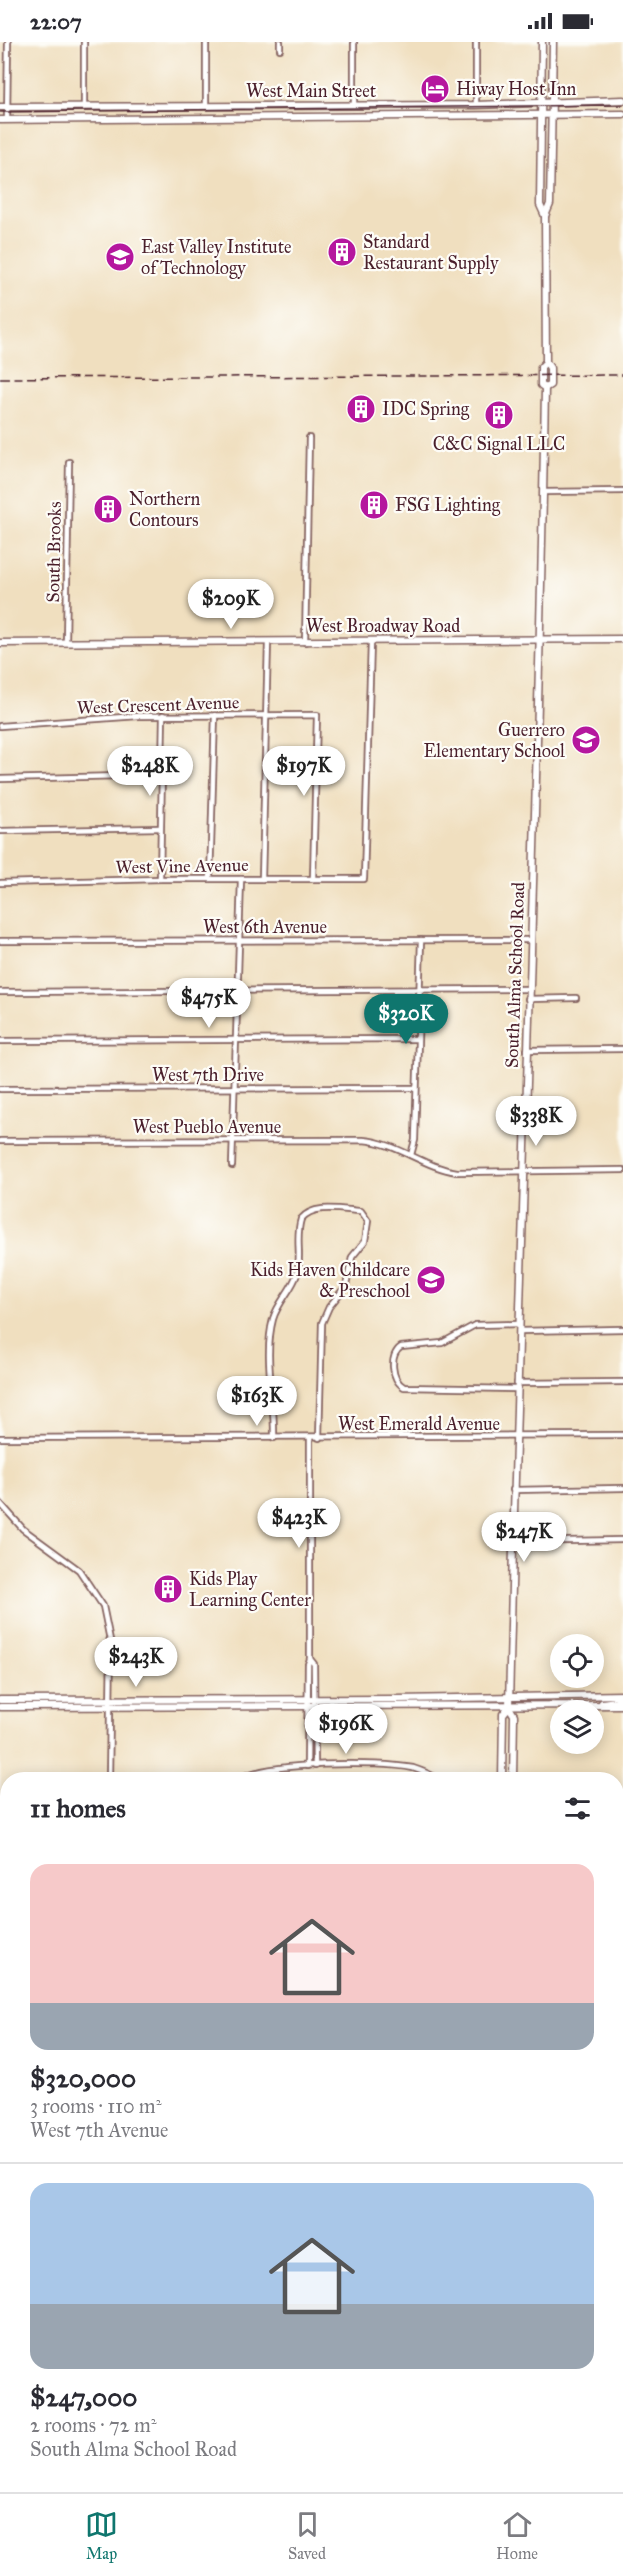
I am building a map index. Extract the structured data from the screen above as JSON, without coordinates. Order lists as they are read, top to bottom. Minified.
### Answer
{"streets":{"main road":["West Main Street","West Broadway Road","South Alma School Road"],"street":["South Brooks","West Crescent Avenue","West Vine Avenue","West 6th Avenue","West 7th Drive","West Pueblo Avenue","West Emerald Avenue"]},"crossings":[["West Main Street","South Alma School Road"],["South Brooks","West Broadway Road"],["West Broadway Road","West Vine Avenue"],["West Broadway Road","South Alma School Road"],["West Crescent Avenue","West Vine Avenue"],["West 6th Avenue","South Alma School Road"],["South Alma School Road","West Pueblo Avenue"],["South Alma School Road","West Emerald Avenue"]],"places":{"hotel":["Hiway Host Inn"],"building":["Standard Restaurant Supply","IDC Spring","C&C Signal LLC","FSG Lighting","Northern Contours","Kids Play Learning Center"],"school or university":["East Valley Institute of Technology","Guerrero Elementary School","Kids Haven Childcare & Preschool"]},"page":{"status":"22:07","price":["$209K","$248K","$197K","$475K","$320K","$338K","$163K","$423K","$247K","$243K","$196K"],"heading":"11 homes","list":[{"name":"$320,000","note":"3 rooms · 110 m² · West 7th Avenue"},{"name":"$247,000","note":"2 rooms · 72 m² · South Alma School Road"}],"tabs":["Map","Saved","Home"]}}
